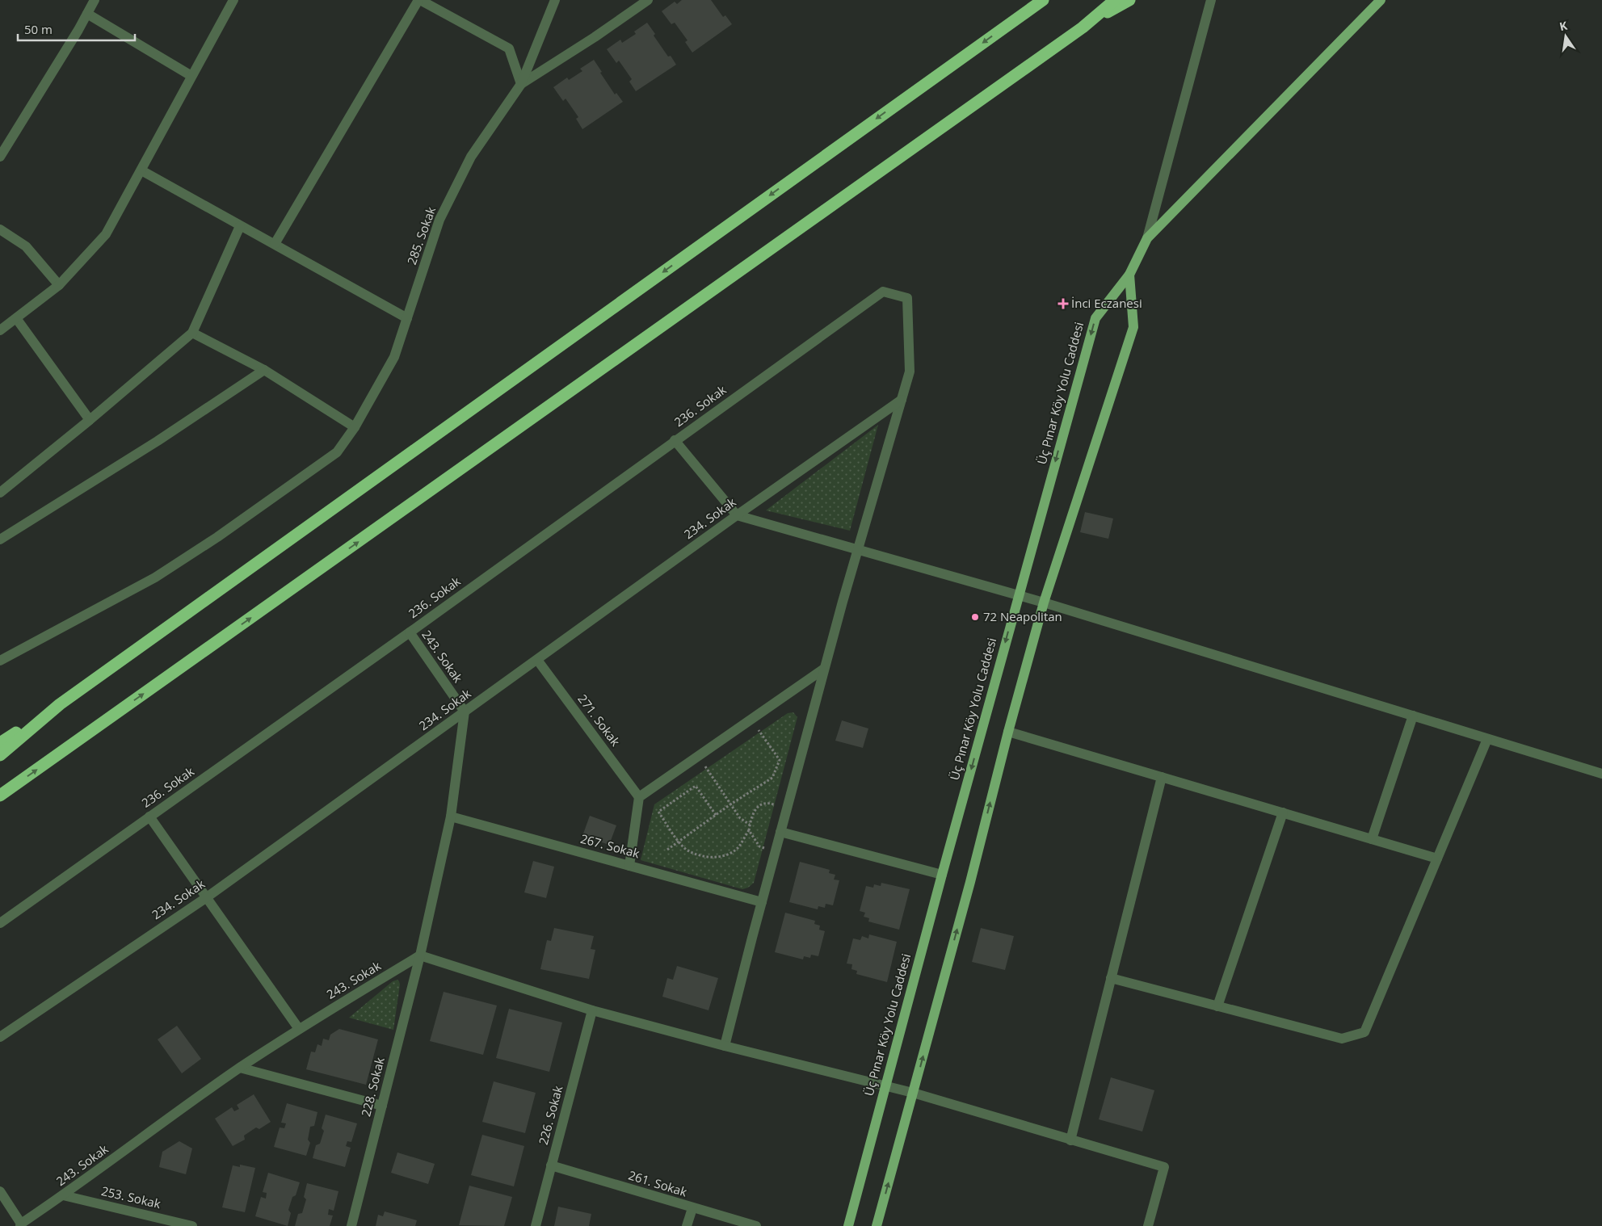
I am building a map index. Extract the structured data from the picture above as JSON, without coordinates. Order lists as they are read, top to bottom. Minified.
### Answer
{"streets":{"main road":["Üç Pınar Köy Yolu Caddesi"],"street":["285. Sokak","236. Sokak","234. Sokak","243. Sokak","271. Sokak","267. Sokak","228. Sokak","226. Sokak","261. Sokak","253. Sokak"]},"crossings":[["236. Sokak","234. Sokak"],["236. Sokak","243. Sokak"],["234. Sokak","243. Sokak"],["234. Sokak","271. Sokak"],["243. Sokak","228. Sokak"],["243. Sokak","253. Sokak"],["226. Sokak","261. Sokak"]],"places":{"health":["İnci Eczanesi"],"other":["72 Neapolitan"]},"scale_bar":"50 m","north":"top"}
